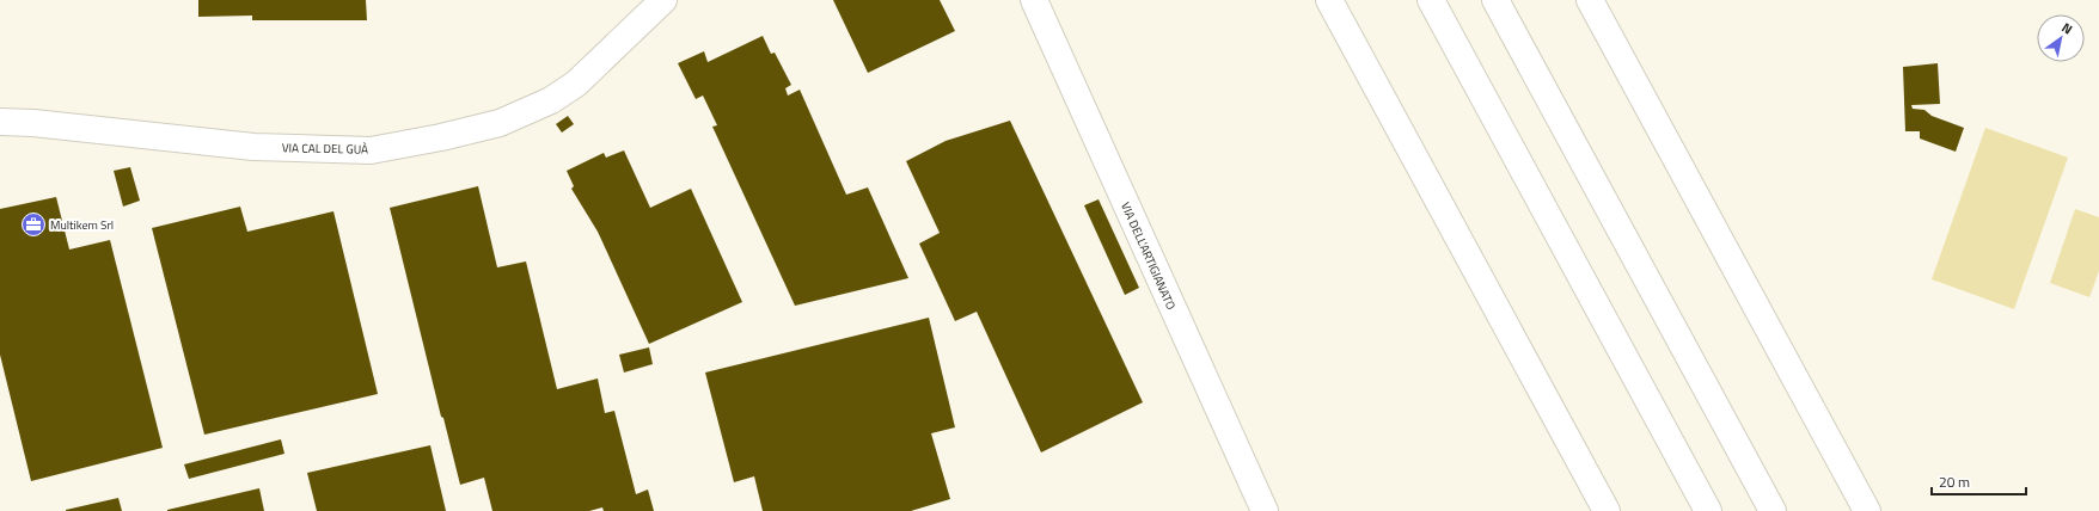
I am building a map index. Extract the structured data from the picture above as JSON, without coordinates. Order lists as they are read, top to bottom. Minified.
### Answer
{"streets":{"main road":["VIA CAL DEL GUÀ","VIA DELL'ARTIGIANATO"]},"places":{"office":["Multikem Srl"]},"scale_bar":"20 m","north":"top right"}
